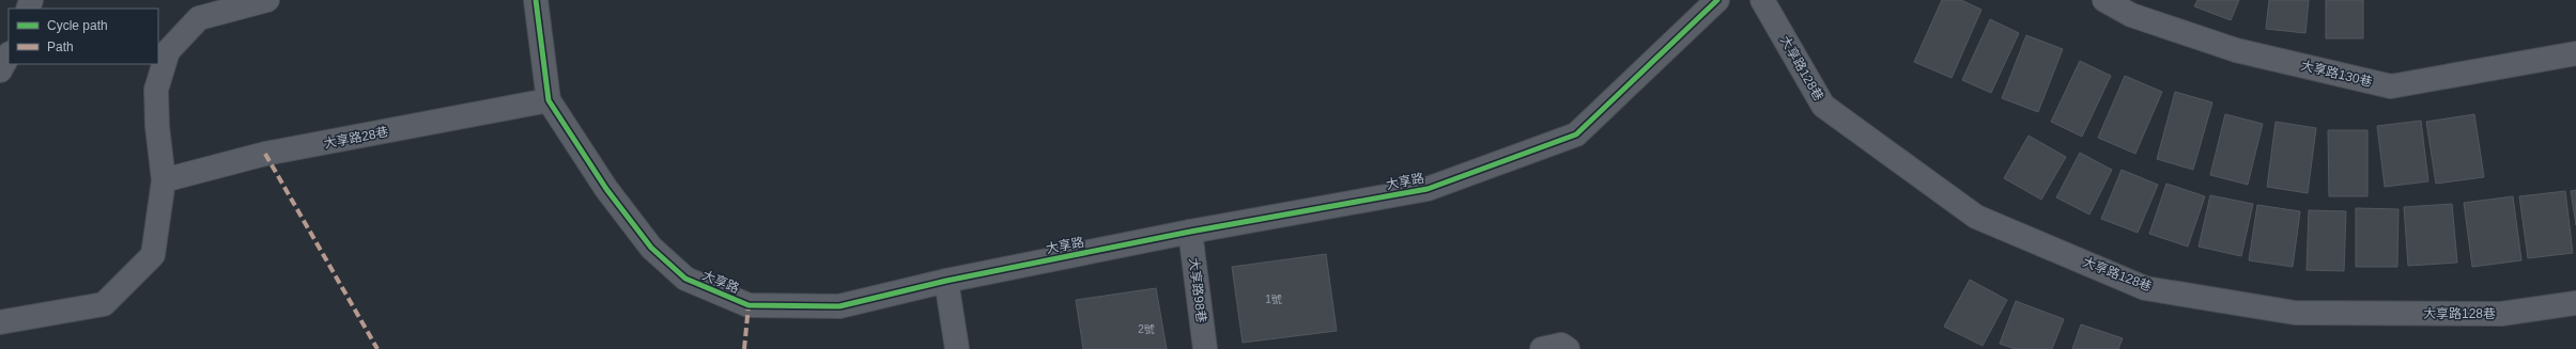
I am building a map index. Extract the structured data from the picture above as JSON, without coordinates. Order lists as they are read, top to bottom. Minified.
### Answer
{"streets":{"street":["大享路128巷","大享路130巷","大享路28巷","大享路","大享路98巷"]},"crossings":[["大享路28巷","大享路"],["大享路","大享路98巷"]],"house_numbers":["1號","2號"],"legend":["Cycle path","Path"]}
